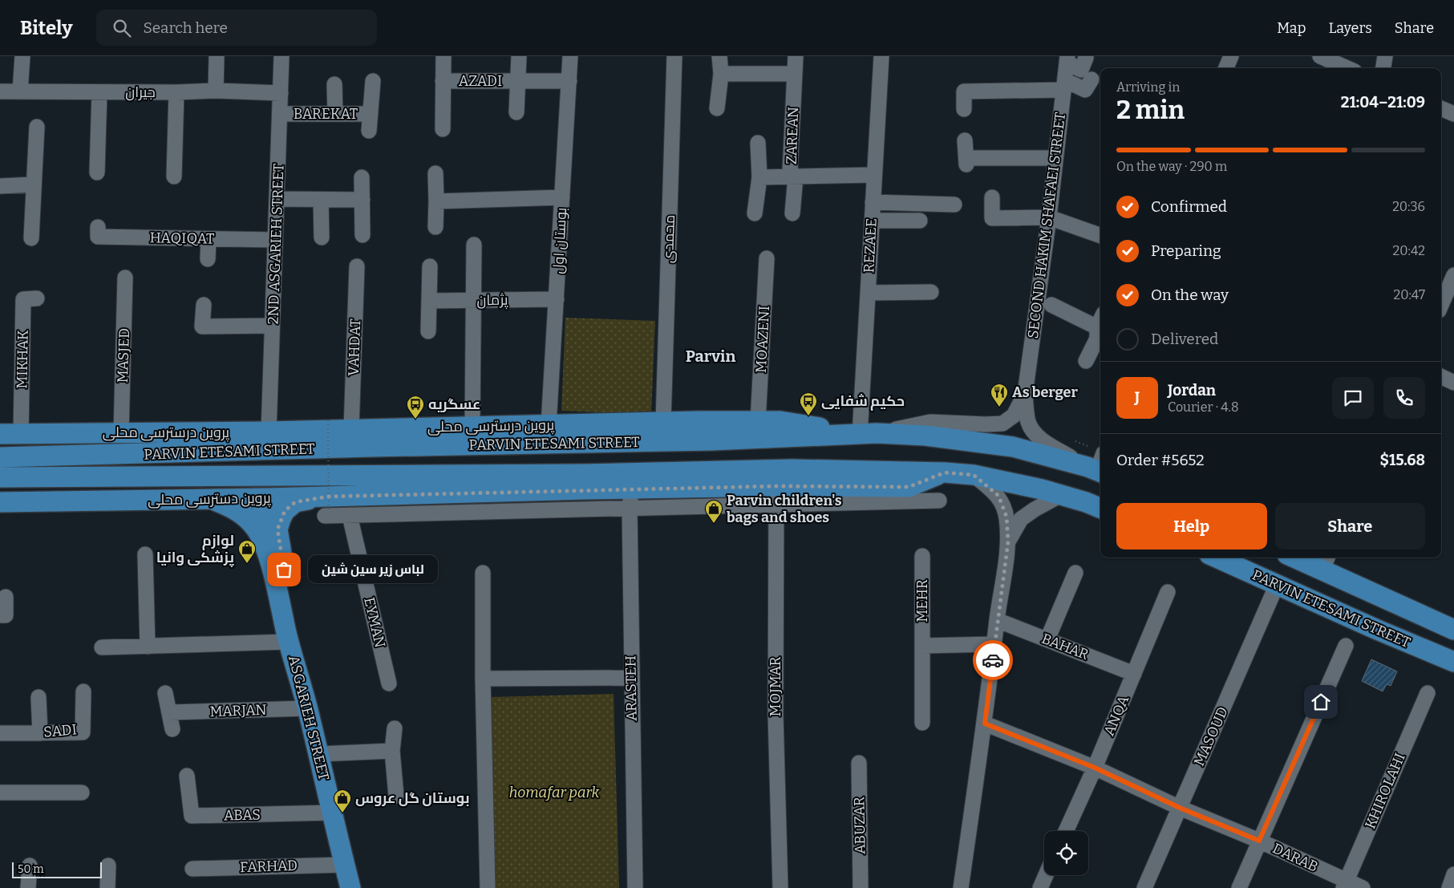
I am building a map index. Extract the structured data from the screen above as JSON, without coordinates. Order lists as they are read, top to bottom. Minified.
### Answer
{"streets":{"main road":["پروین درسترسی محلی","PARVIN ETESAMI STREET","پروین دسترسی محلی","ASGARIEH STREET"],"street":["AZADI","جیران","BAREKAT","ZAREAN","SECOND HAKIM SHAFAEI STREET","HAQIQAT","محمدی","بوستان اول","2ND ASGARIEH STREET","REZAEE","پژمان","MOAZENI","VAHDAT","MASJED","MIKHAK","MEHR","EYMAN","BAHAR","MOJMAR","ARASTEH","MARJAN","ANQA","SADI","MASOUD","KHIROLAHI","ABAS","ABUZAR","DARAB","FARHAD"]},"crossings":[["AZADI","بوستان اول"],["جیران","2ND ASGARIEH STREET"],["BAREKAT","2ND ASGARIEH STREET"],["HAQIQAT","2ND ASGARIEH STREET"],["محمدی","پروین درسترسی محلی"],["بوستان اول","پژمان"],["بوستان اول","پروین درسترسی محلی"],["2ND ASGARIEH STREET","پروین درسترسی محلی"],["REZAEE","پروین درسترسی محلی"],["REZAEE","PARVIN ETESAMI STREET"],["MOAZENI","پروین درسترسی محلی"],["VAHDAT","پروین درسترسی محلی"],["MASJED","پروین درسترسی محلی"],["MIKHAK","پروین درسترسی محلی"],["پروین درسترسی محلی","PARVIN ETESAMI STREET"],["PARVIN ETESAMI STREET","پروین دسترسی محلی"],["PARVIN ETESAMI STREET","MASOUD"],["پروین دسترسی محلی","MOJMAR"],["پروین دسترسی محلی","ARASTEH"],["پروین دسترسی محلی","ASGARIEH STREET"],["BAHAR","ANQA"],["MARJAN","ASGARIEH STREET"],["ANQA","DARAB"],["ASGARIEH STREET","ABAS"],["ASGARIEH STREET","FARHAD"],["MASOUD","DARAB"],["KHIROLAHI","DARAB"]],"districts":["Parvin"],"parks":["homafar park"],"places":{"restaurant":["As berger"],"bus stop":["حکیم شفایی","عسگریه"],"shop":["Parvin children's bags and shoes","لوازم پزشکی وانیا","بوستان گل عروس"],"other":["لباس زیر سین شین"]},"scale_bar":"50 m","page":{"header":"Bitely","search":"Search here","nav":["Map","Layers","Share"],"heading":["2 min","Arriving in","21:04–21:09"],"panel":["Jordan","Courier · 4.8","Order #5652","$15.68"],"bar":"On the way · 290 m","list":[["Confirmed","20:36"],["Preparing","20:42"],["On the way","20:47"],"Delivered"],"round":"J","buttons":["Help","Share"],"bubble":"لباس زیر سین شین","scale":"50 m"}}
